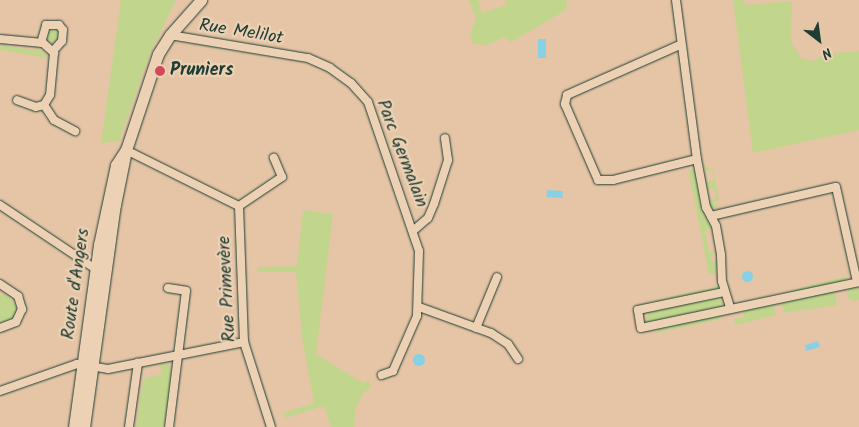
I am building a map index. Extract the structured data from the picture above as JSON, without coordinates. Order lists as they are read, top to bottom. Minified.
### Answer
{"streets":{"street":["Rue Melilot","Parc Germalain","Route d'Angers","Rue Primevère"]},"crossings":[["Rue Melilot","Parc Germalain"],["Rue Melilot","Route d'Angers"]],"places":["Pruniers"],"north":"bottom right"}
